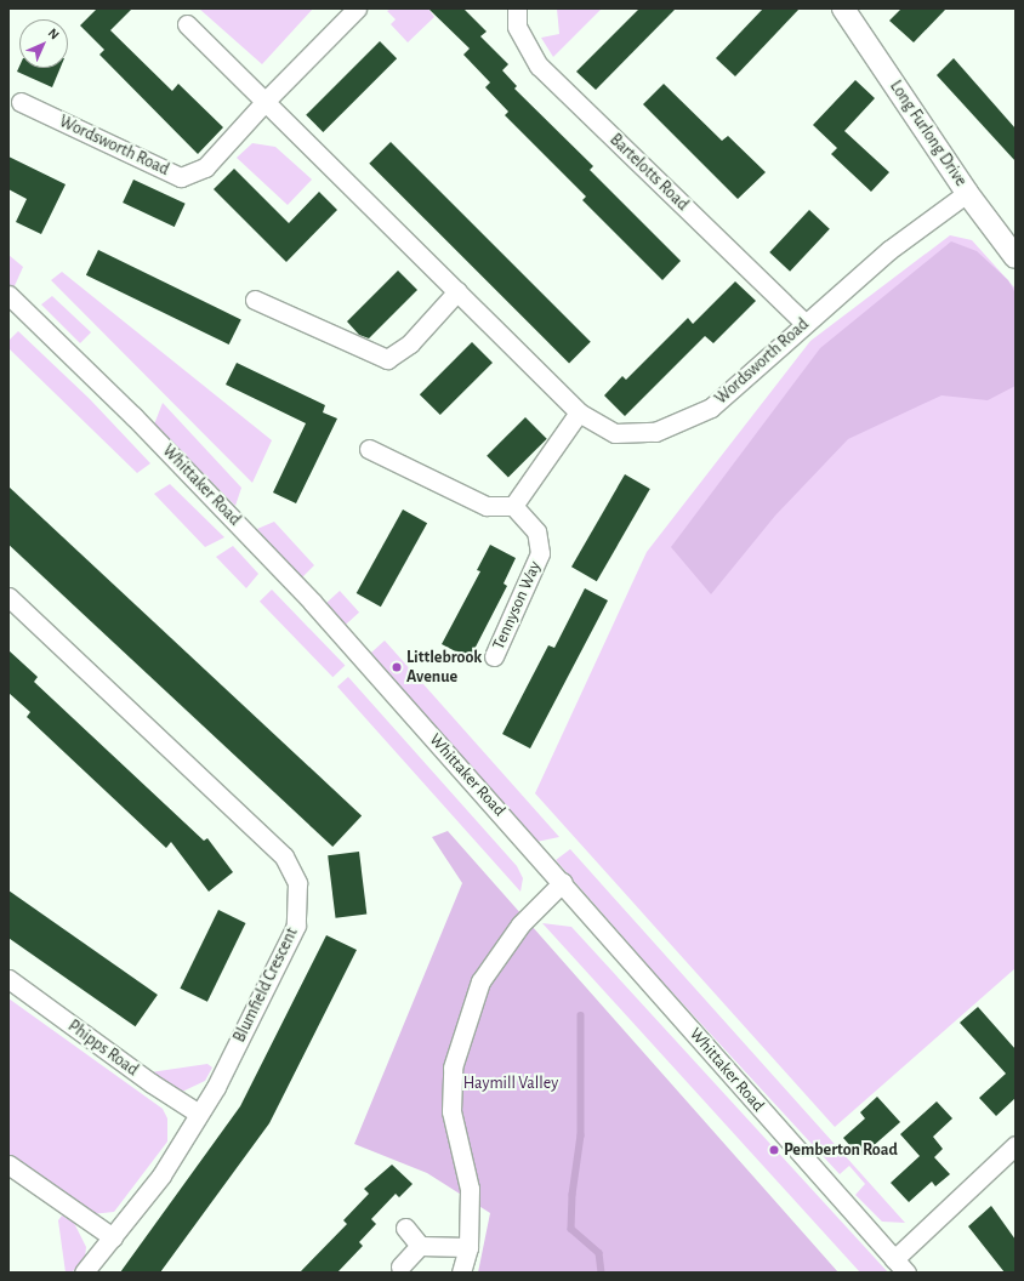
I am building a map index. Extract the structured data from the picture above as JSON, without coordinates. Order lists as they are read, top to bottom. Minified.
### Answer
{"streets":{"street":["Long Furlong Drive","Wordsworth Road","Bartelotts Road","Whittaker Road","Tennyson Way","Blumfield Crescent","Phipps Road"]},"crossings":[["Long Furlong Drive","Wordsworth Road"],["Wordsworth Road","Bartelotts Road"],["Blumfield Crescent","Phipps Road"]],"parks":["Haymill Valley"],"places":["Littlebrook Avenue","Pemberton Road"],"north":"top right"}
